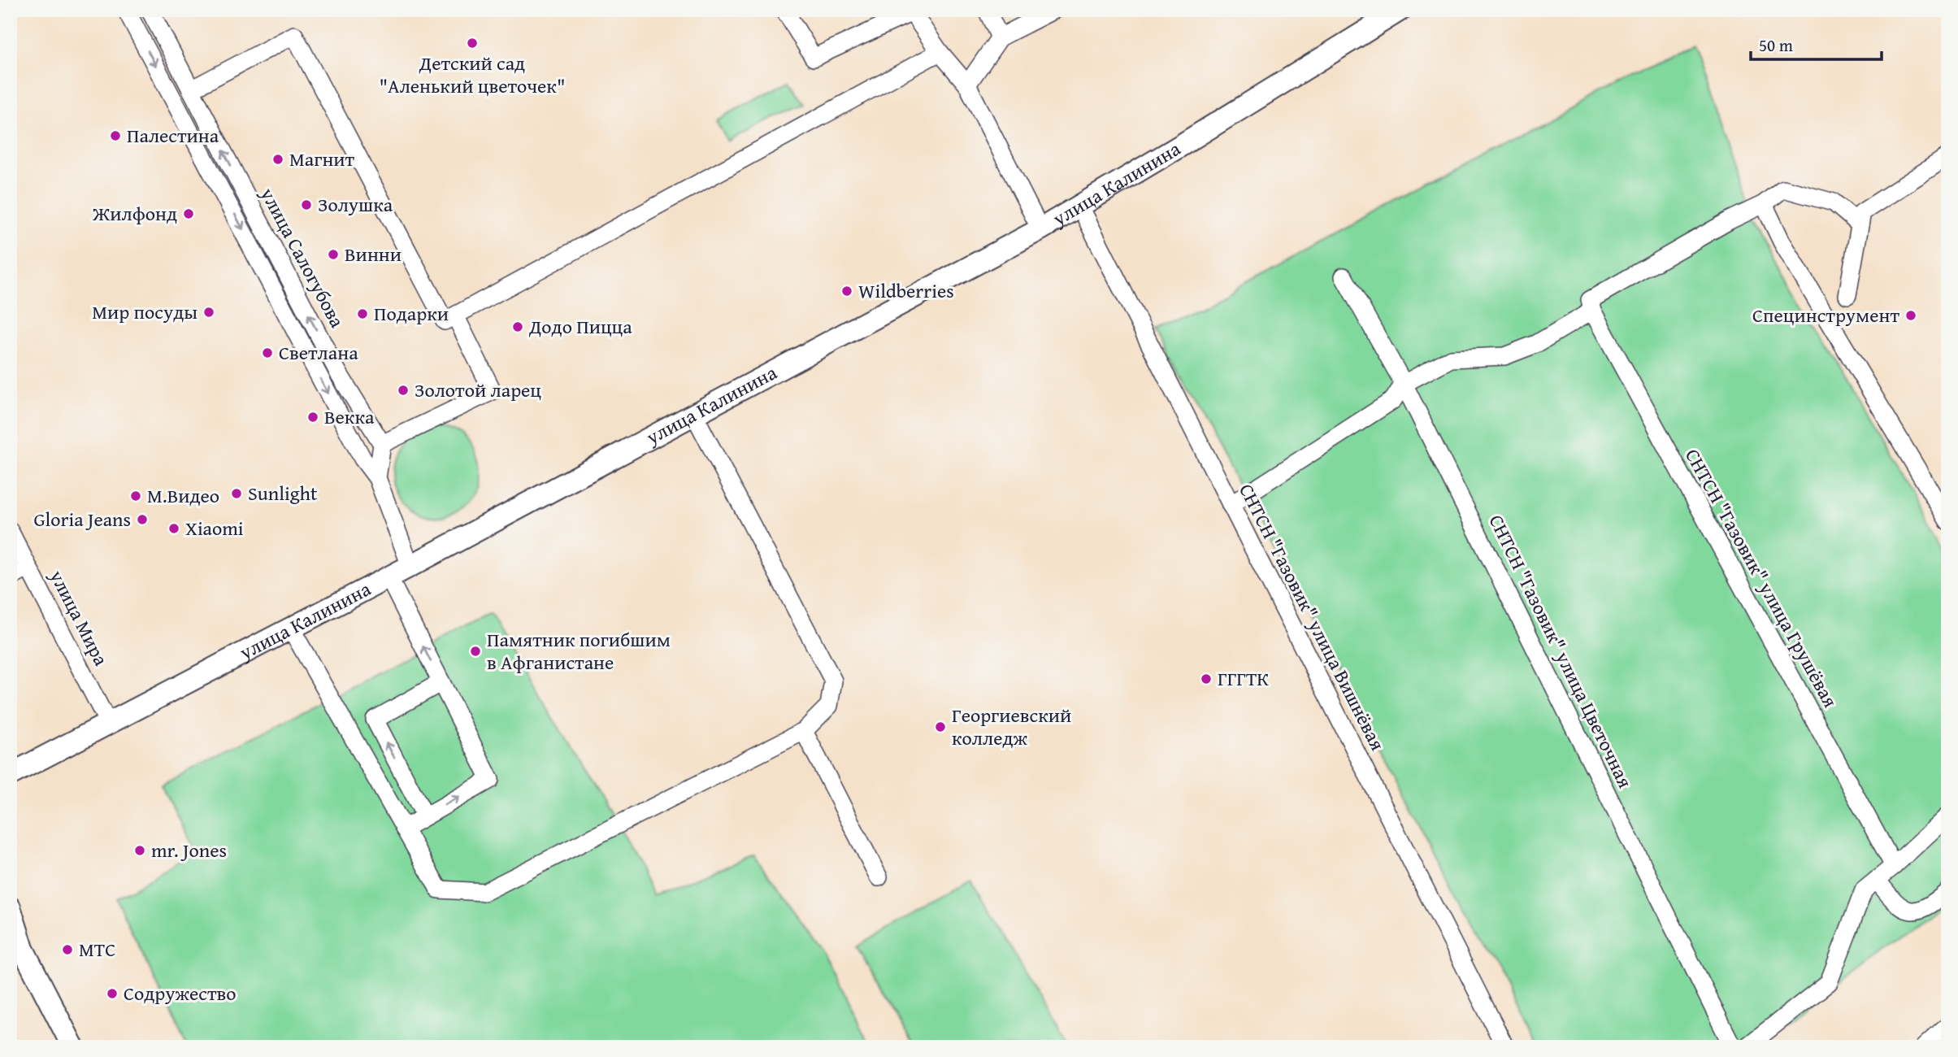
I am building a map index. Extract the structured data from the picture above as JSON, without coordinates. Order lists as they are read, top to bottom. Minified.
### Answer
{"streets":{"main road":["улица Калинина"],"street":["улица Салогубова","СНТСН \"Газовик\" улица Грушёвая","СНТСН \"Газовик\" улица Вишнёвая","улица Мира","СНТСН \"Газовик\" улица Цветочная"]},"crossings":[["улица Калинина","СНТСН \"Газовик\" улица Вишнёвая"],["улица Калинина","улица Мира"]],"places":["Детский сад \"Аленький цветочек\"","Палестина","Магнит","Золушка","Жилфонд","Винни","Wildberries","Мир посуды","Подарки","Специнструмент","Додо Пицца","Светлана","Золотой ларец","Векка","Sunlight","М.Видео","Gloria Jeans","Xiaomi","Памятник погибшим в Афганистане","ГГГТК","Георгиевский колледж","mr. Jones","МТС","Содружество"],"scale_bar":"50 m"}
